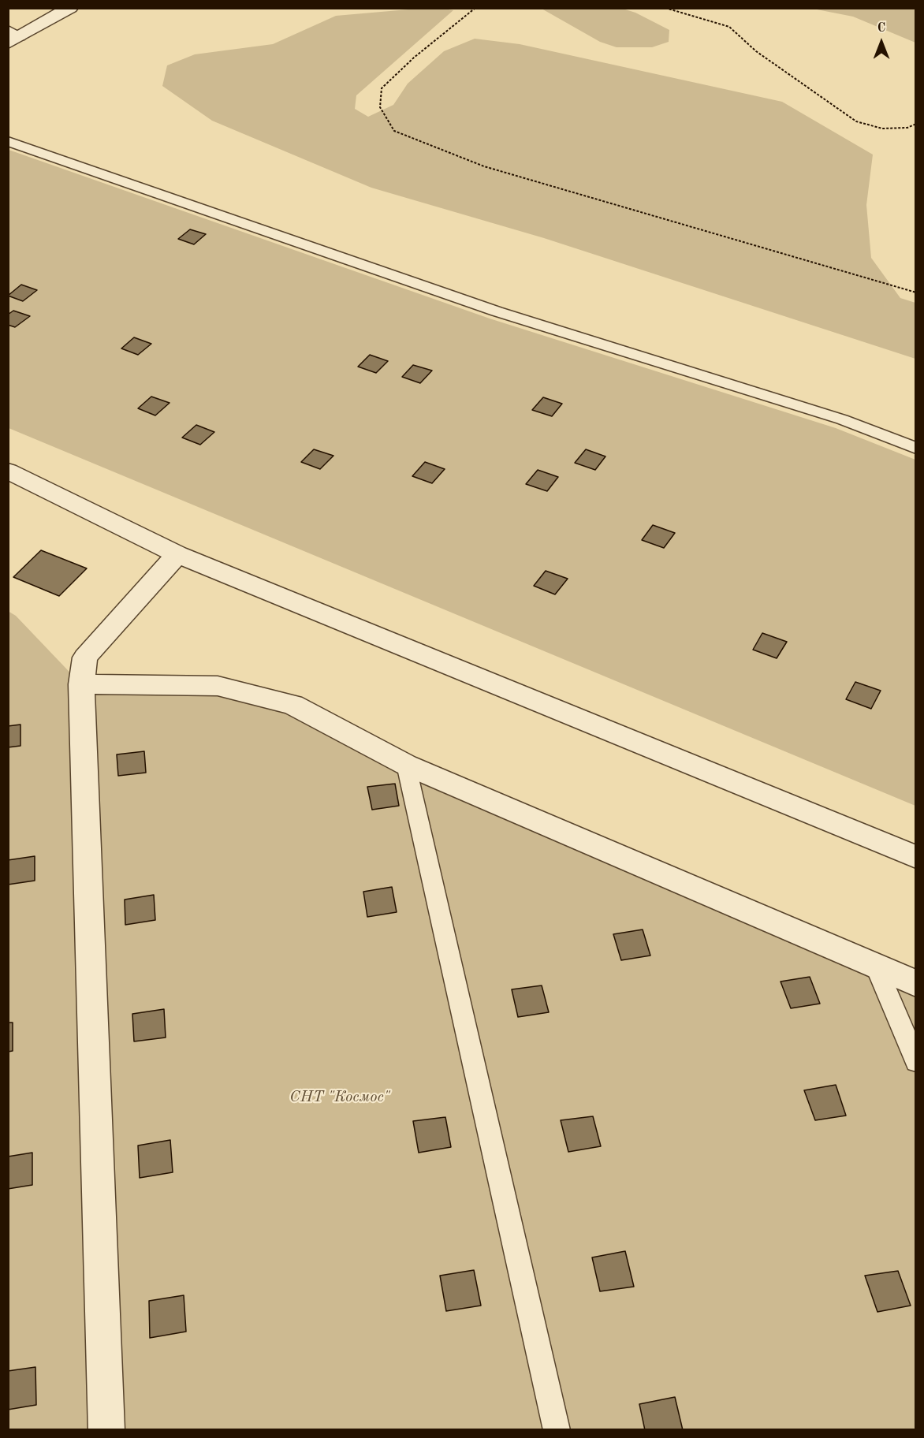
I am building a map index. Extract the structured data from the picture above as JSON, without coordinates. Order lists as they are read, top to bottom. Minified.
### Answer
{"parks":["СНТ \"Космос\""],"north":"top"}
